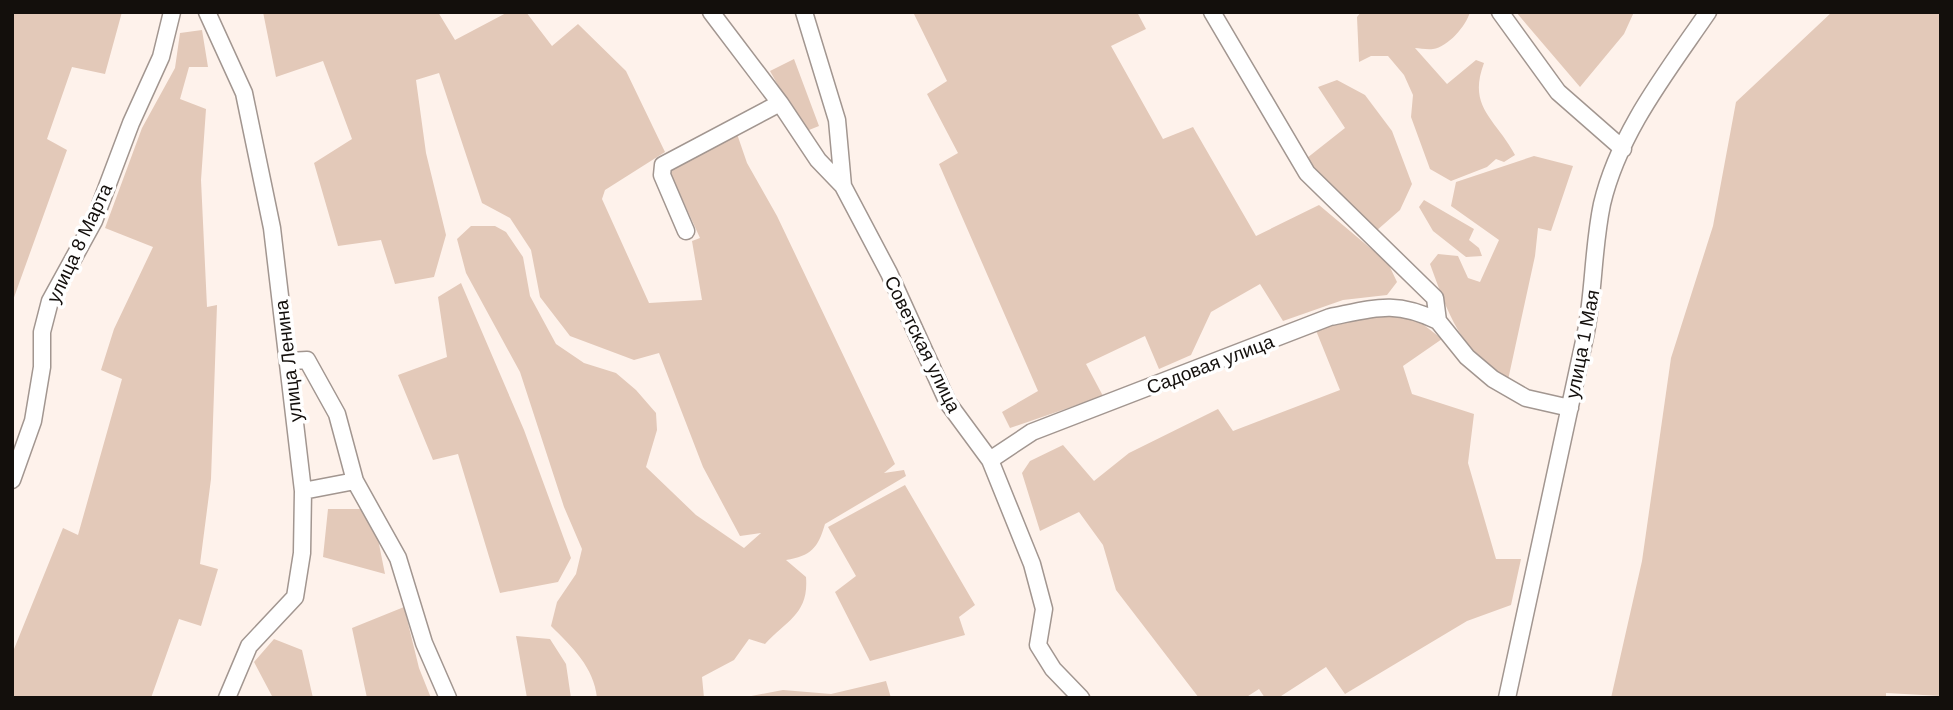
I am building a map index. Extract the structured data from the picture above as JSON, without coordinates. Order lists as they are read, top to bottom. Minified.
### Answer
{"streets":{"street":["улица 8 Марта","Советская улица","улица 1 Мая","улица Ленина","Садовая улица"]},"crossings":[["Советская улица","Садовая улица"]]}
